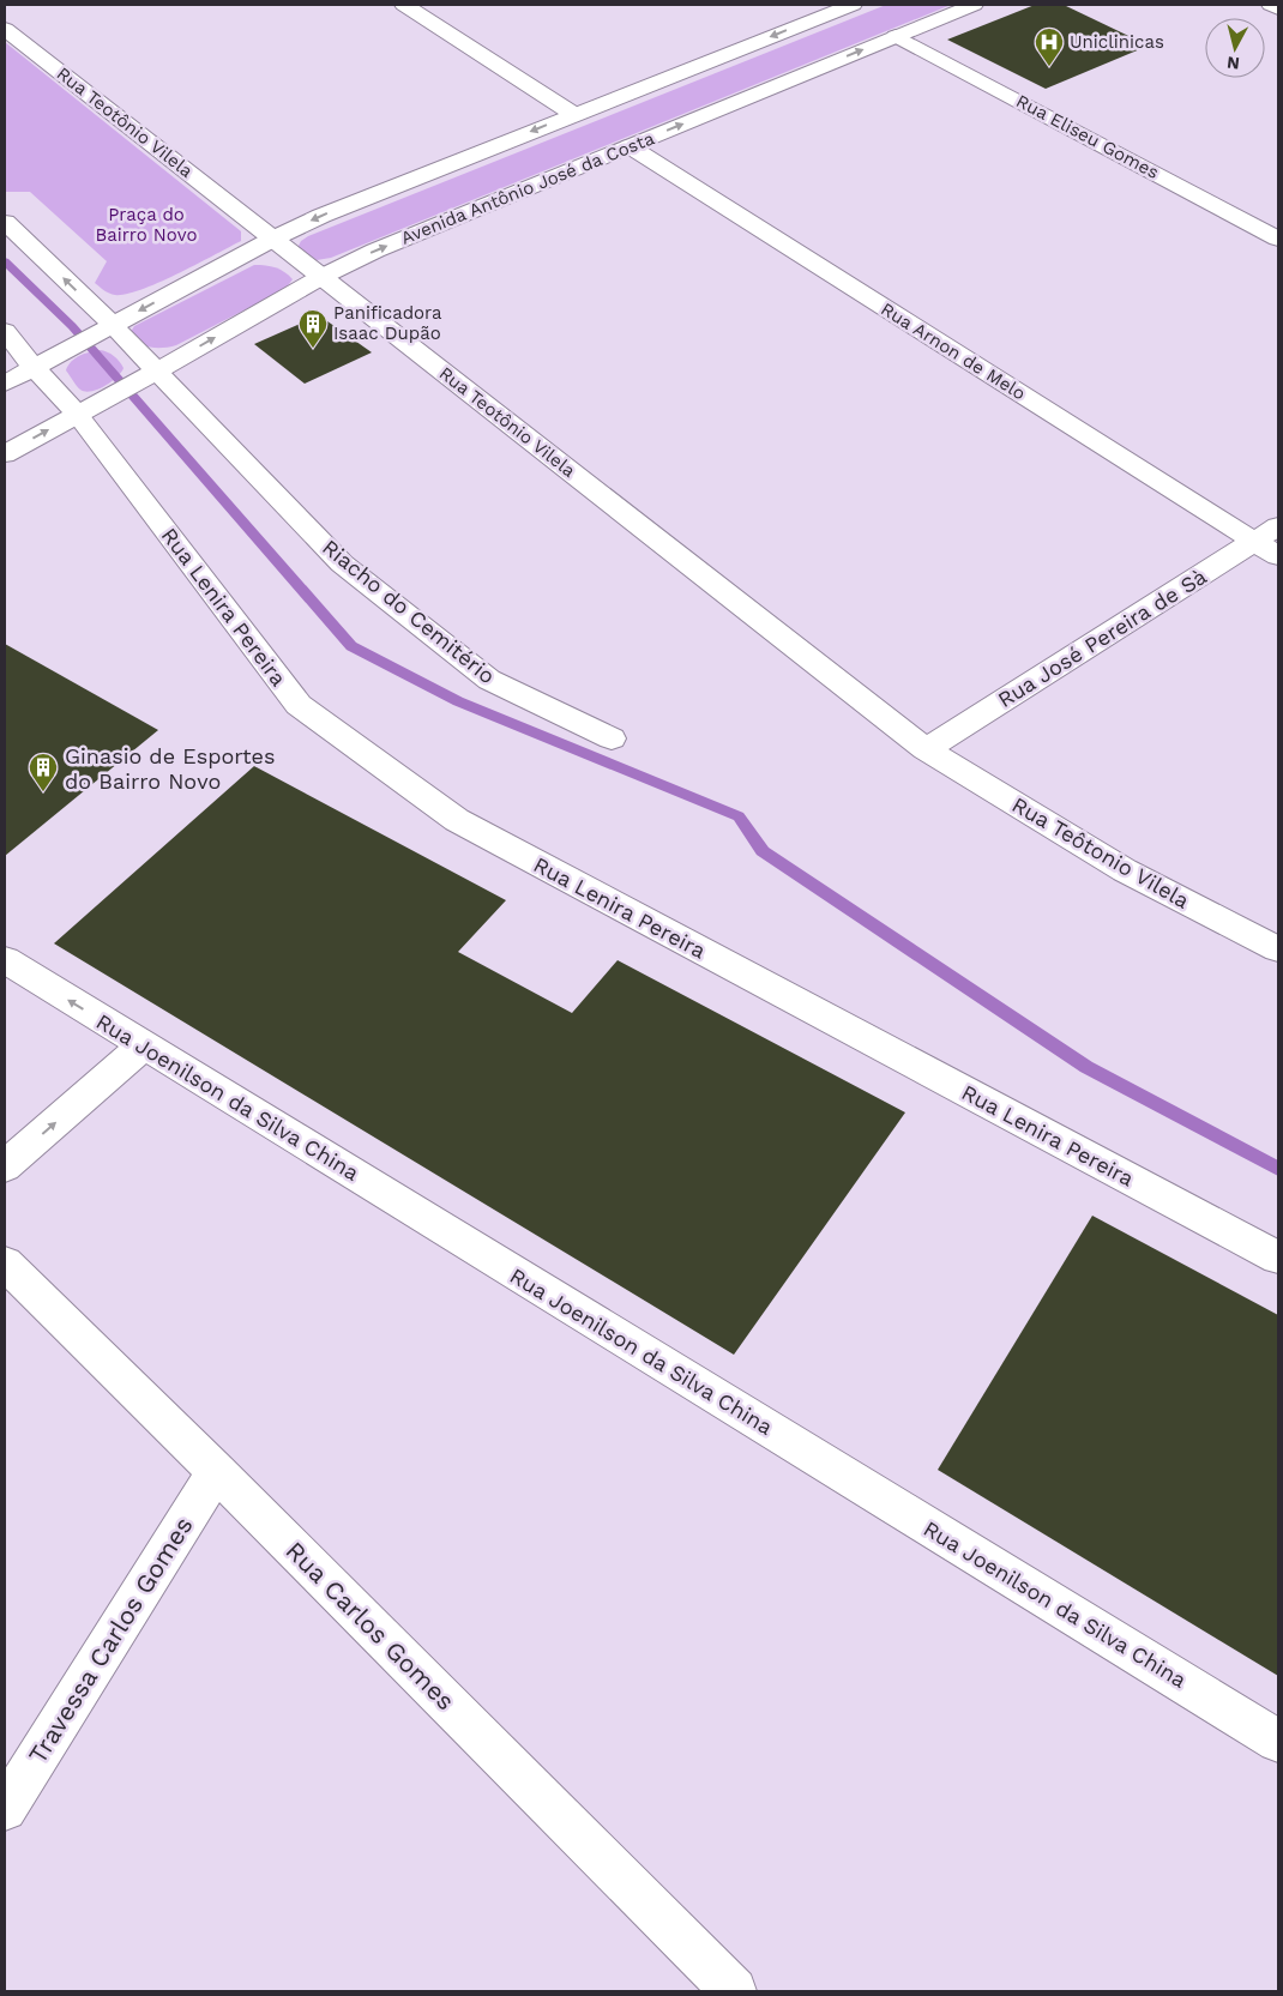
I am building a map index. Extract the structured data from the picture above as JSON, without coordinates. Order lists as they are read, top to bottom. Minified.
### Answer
{"streets":{"street":["Rua Teotônio Vilela","Rua Eliseu Gomes","Avenida Antônio José da Costa","Rua Arnon de Melo","Rua Lenira Pereira","Riacho do Cemitério","Rua José Pereira de Sà","Rua Teôtonio Vilela","Rua Joenilson da Silva China","Rua Carlos Gomes","Travessa Carlos Gomes"]},"crossings":[["Rua Teotônio Vilela","Avenida Antônio José da Costa"],["Rua Teotônio Vilela","Rua José Pereira de Sà"],["Rua Teotônio Vilela","Rua Teôtonio Vilela"],["Rua Eliseu Gomes","Avenida Antônio José da Costa"],["Avenida Antônio José da Costa","Rua Arnon de Melo"],["Avenida Antônio José da Costa","Rua Lenira Pereira"],["Avenida Antônio José da Costa","Riacho do Cemitério"],["Rua Arnon de Melo","Rua José Pereira de Sà"],["Rua José Pereira de Sà","Rua Teôtonio Vilela"],["Rua Carlos Gomes","Travessa Carlos Gomes"]],"parks":["Praça do Bairro Novo"],"places":{"hospital":["Uniclinicas"],"building":["Panificadora Isaac Dupão","Ginasio de Esportes do Bairro Novo"]},"north":"bottom"}
